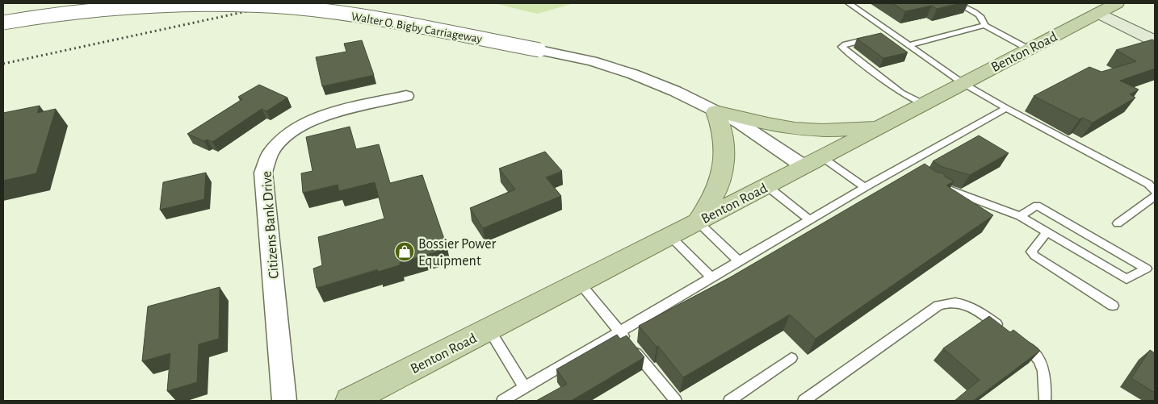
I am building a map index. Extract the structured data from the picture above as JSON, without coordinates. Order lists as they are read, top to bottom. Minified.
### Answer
{"streets":{"main road":["Benton Road"],"street":["Walter O. Bigby Carriageway","Citizens Bank Drive"]},"crossings":[["Walter O. Bigby Carriageway","Benton Road"]],"places":{"shop":["Bossier Power Equipment"]}}
